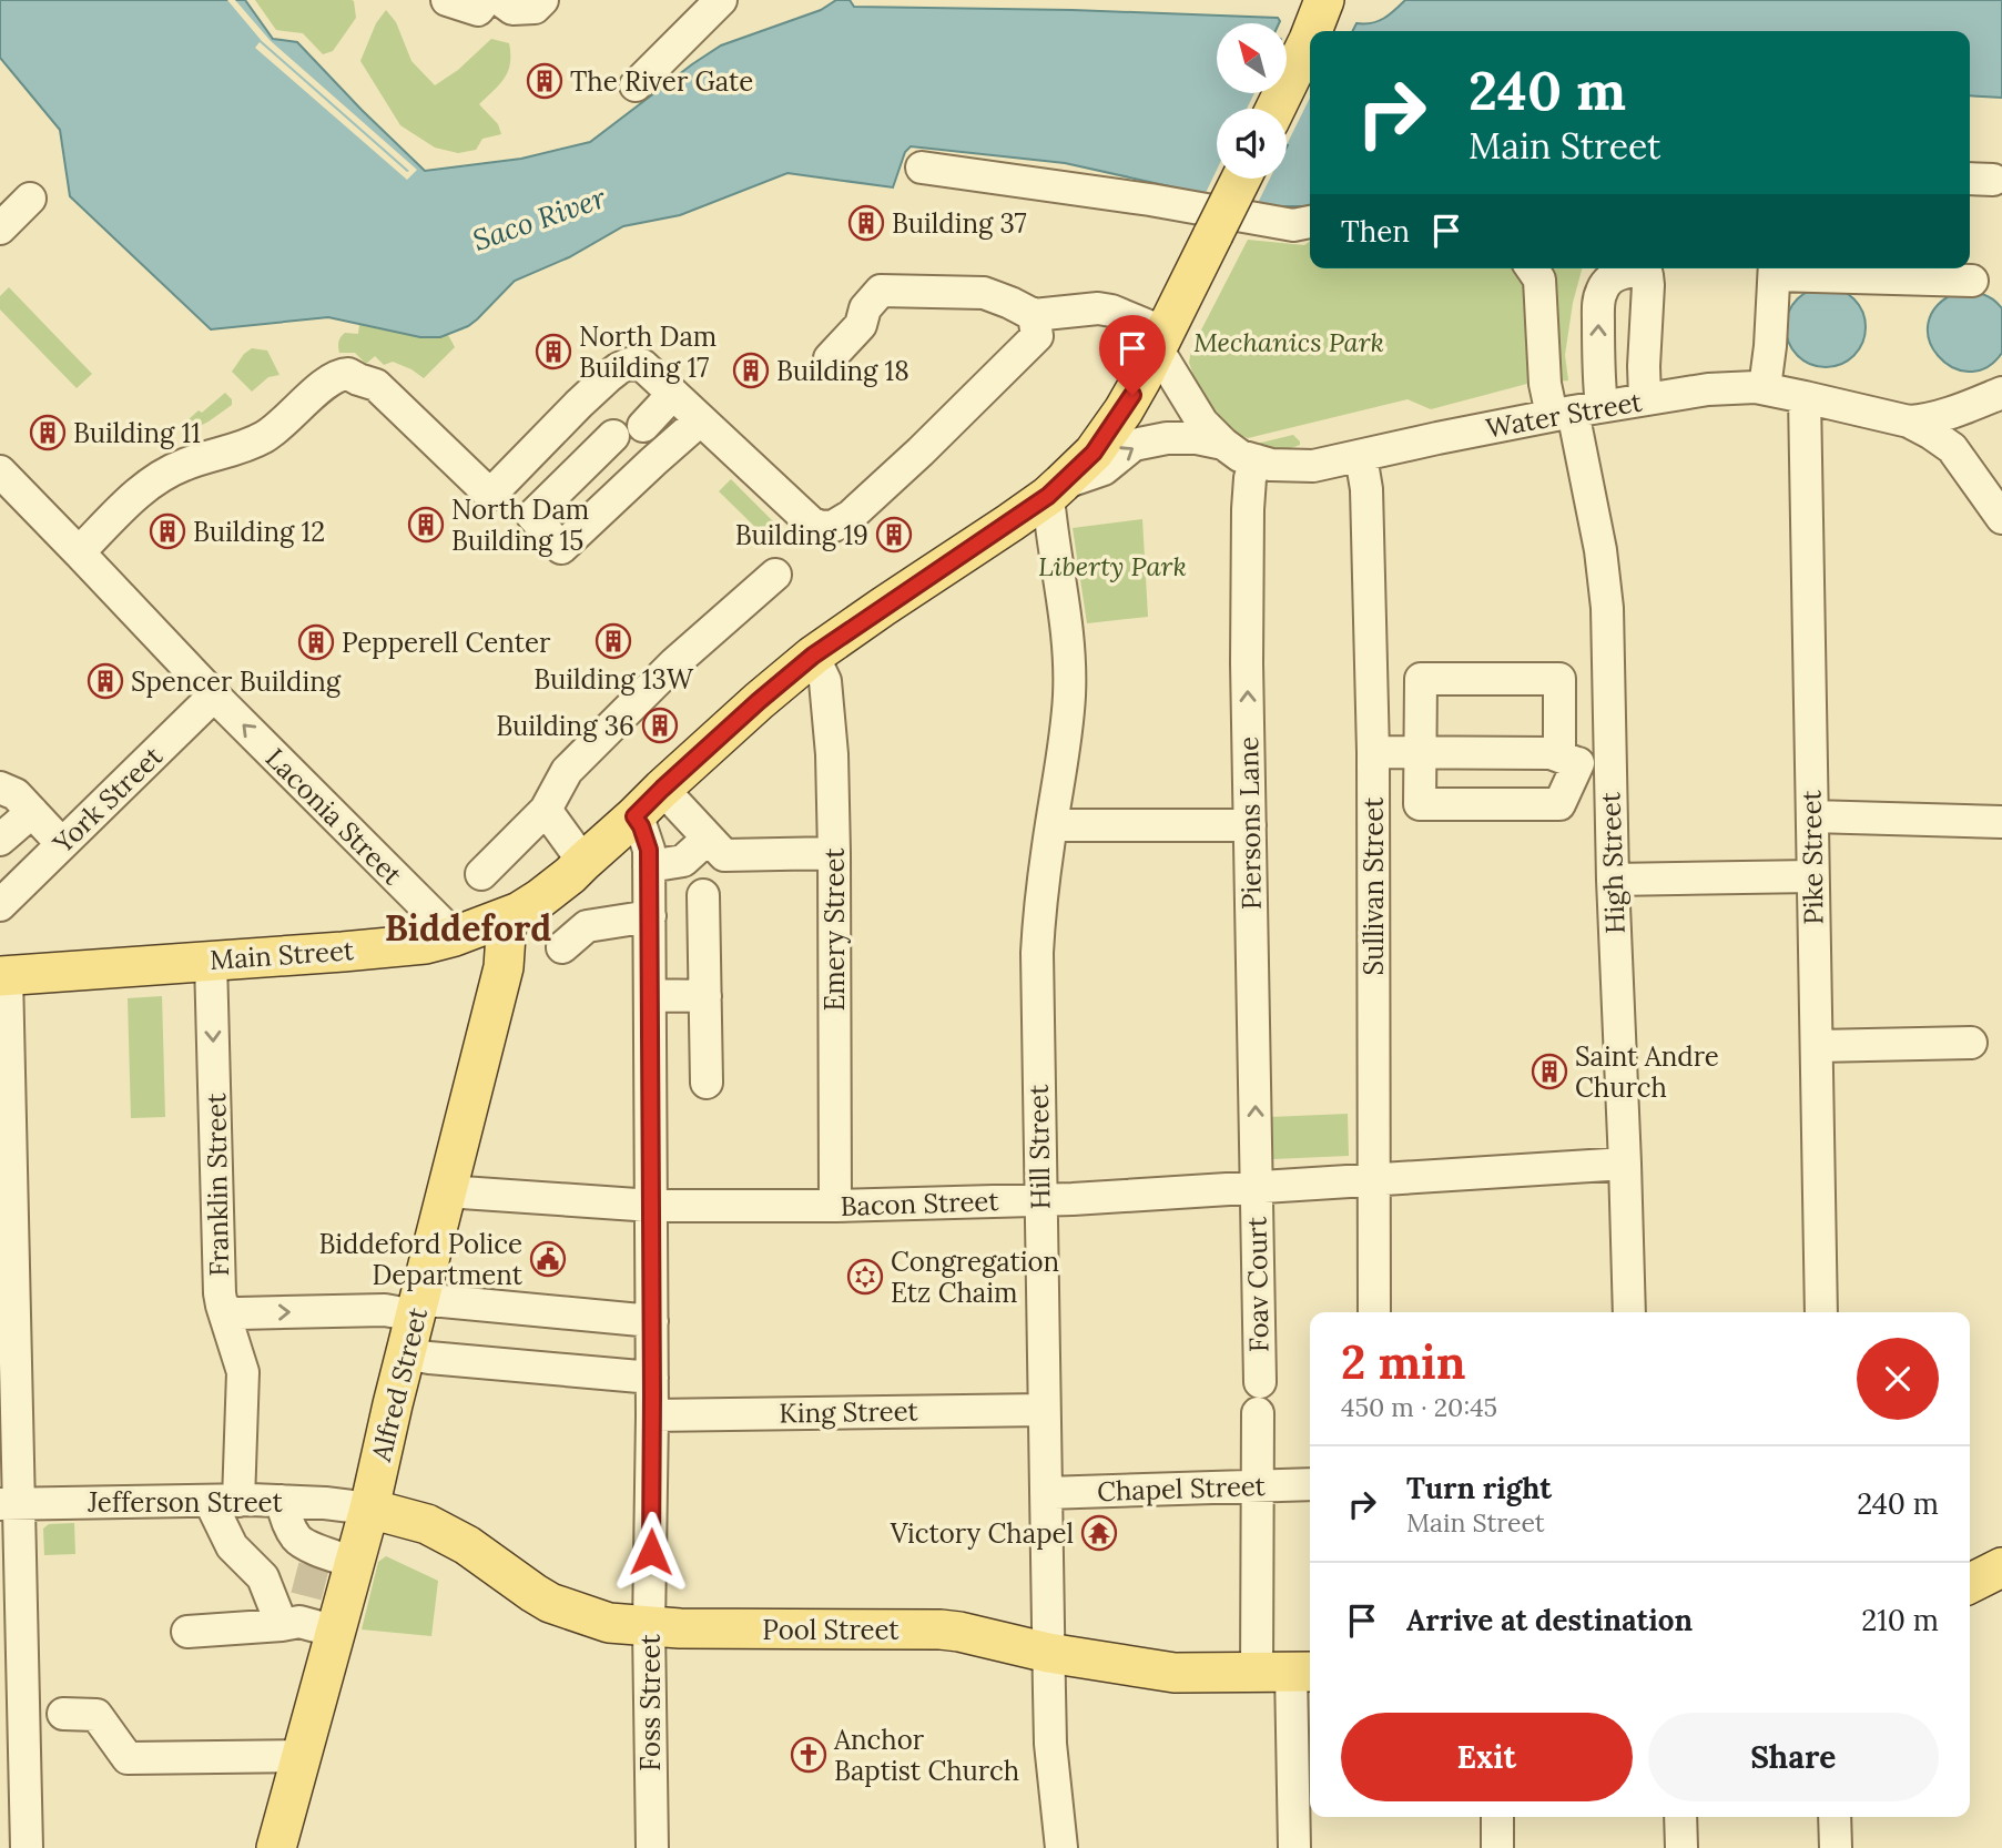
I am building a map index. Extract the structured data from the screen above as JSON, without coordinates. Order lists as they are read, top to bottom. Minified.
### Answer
{"streets":{"main road":["Main Street","Alfred Street","Pool Street"],"street":["Water Street","York Street","Laconia Street","Piersons Lane","Pike Street","High Street","Sullivan Street","Emery Street","Hill Street","Franklin Street","Bacon Street","Foav Court","King Street","Chapel Street","Jefferson Street","Foss Street"]},"crossings":[["Water Street","Piersons Lane"],["Water Street","Pike Street"],["Water Street","High Street"],["Water Street","Sullivan Street"],["York Street","Laconia Street"],["Laconia Street","Main Street"],["Piersons Lane","Bacon Street"],["Piersons Lane","Foav Court"],["High Street","Bacon Street"],["Sullivan Street","Bacon Street"],["Emery Street","Main Street"],["Emery Street","Bacon Street"],["Main Street","Hill Street"],["Main Street","Franklin Street"],["Main Street","Alfred Street"],["Main Street","Foss Street"],["Hill Street","Bacon Street"],["Hill Street","King Street"],["Hill Street","Chapel Street"],["Hill Street","Pool Street"],["Franklin Street","Alfred Street"],["Franklin Street","Foss Street"],["Bacon Street","Foav Court"],["Bacon Street","Alfred Street"],["Bacon Street","Foss Street"],["Alfred Street","Jefferson Street"],["Alfred Street","Pool Street"],["King Street","Foss Street"],["Jefferson Street","Pool Street"],["Pool Street","Foss Street"]],"one_way":["Laconia Street","Piersons Lane"],"districts":["Biddeford"],"water":["Saco River"],"parks":["Mechanics Park","Liberty Park"],"places":{"building":["The River Gate","Building 37","North Dam Building 17","Building 18","Building 11","North Dam Building 15","Building 12","Building 19","Building 13W","Pepperell Center","Spencer Building","Building 36","Saint Andre Church"],"public building":["Biddeford Police Department"],"synagogue":["Congregation Etz Chaim"],"temple":["Victory Chapel"],"church":["Anchor Baptist Church"]},"north":"top left","page":{"turn":["240 m","Main Street"],"then":"Then","heading":["2 min","450 m · 20:45"],"list":[{"name":"Turn right","note":"Main Street","value":"240 m"},{"name":"Arrive at destination","value":"210 m"}],"buttons":["Exit","Share"]}}
